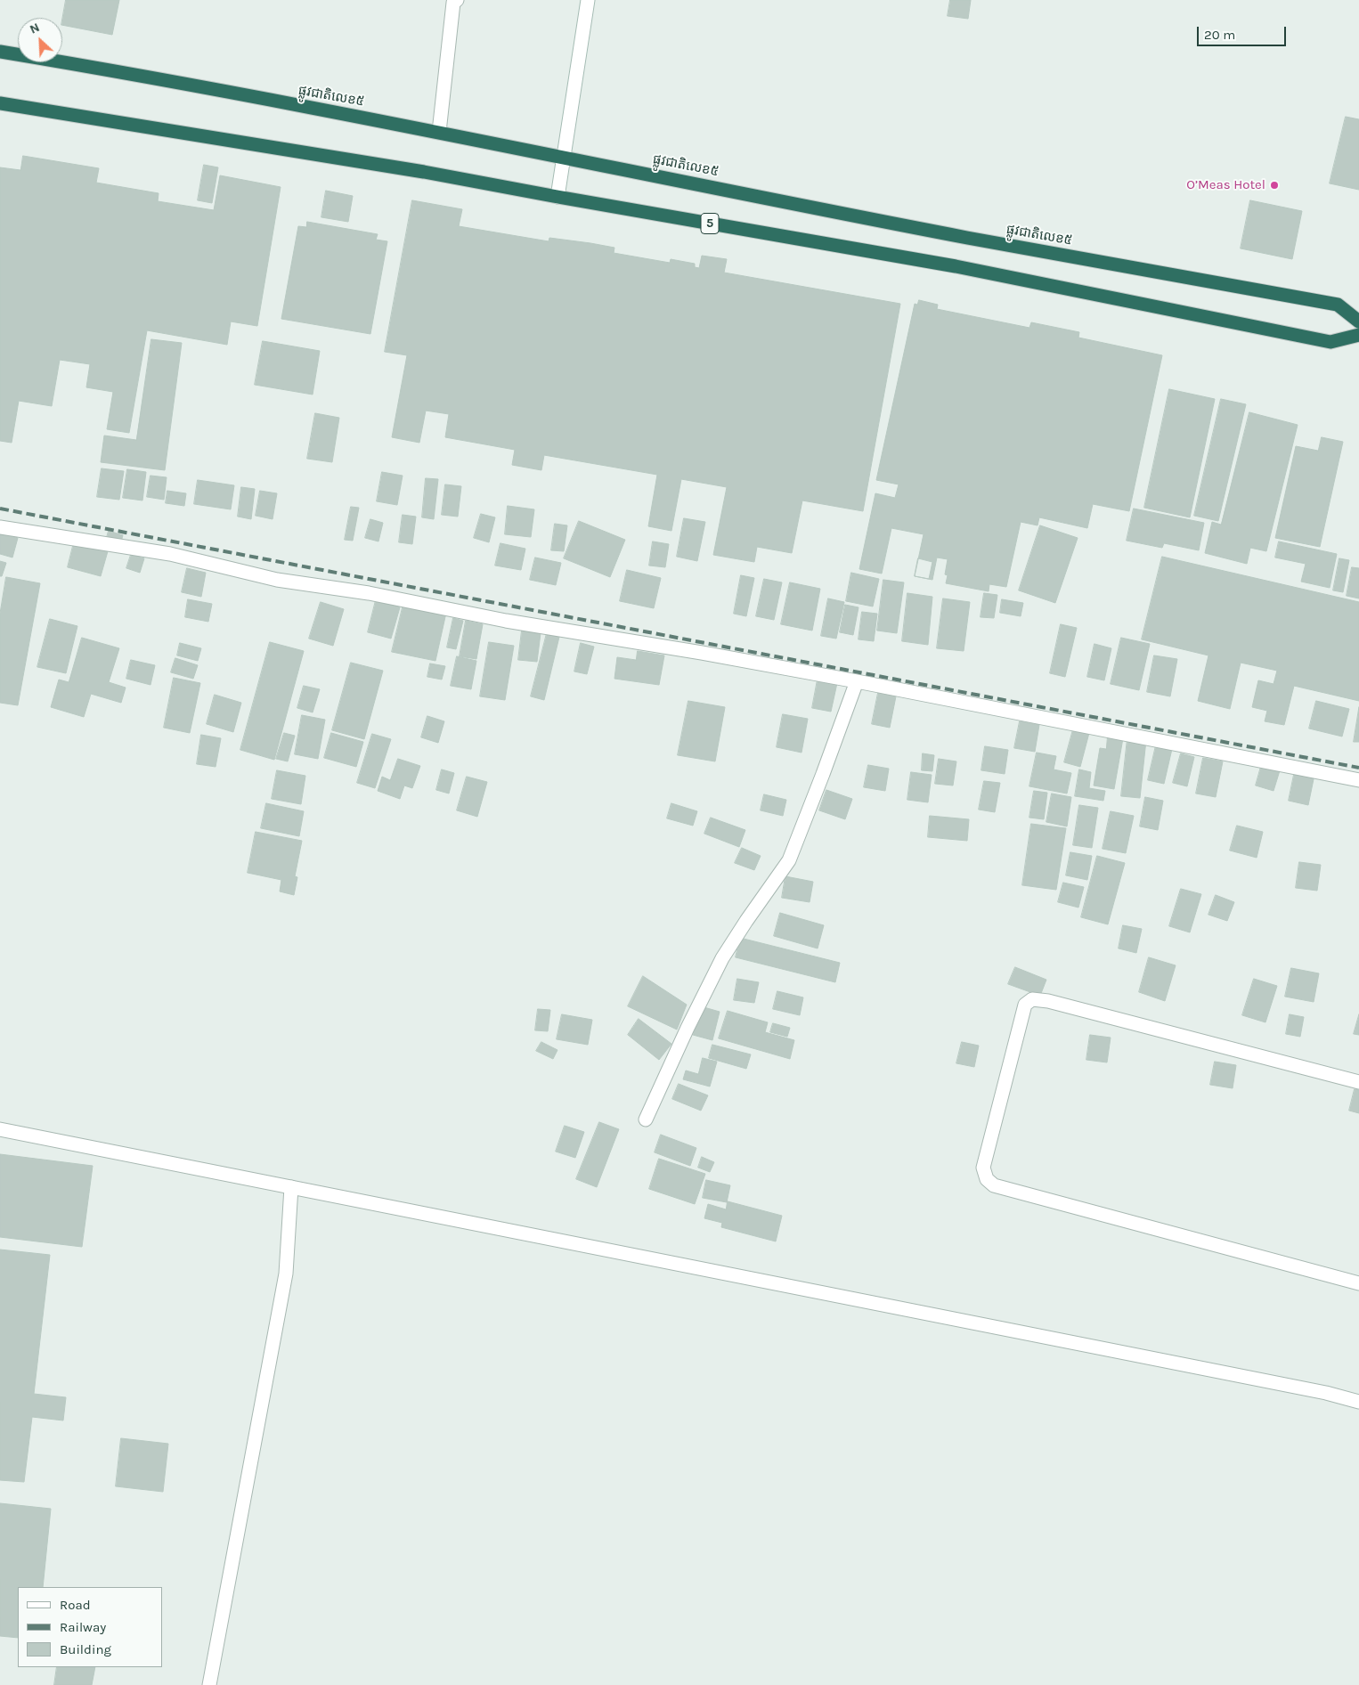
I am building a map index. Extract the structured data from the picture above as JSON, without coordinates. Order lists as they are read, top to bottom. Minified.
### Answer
{"streets":{"highway":["ផ្លូវជាតិលេខ៥","5"]},"places":["O’Meas Hotel"],"legend":["Road","Railway","Building"],"scale_bar":"20 m","north":"top left"}
